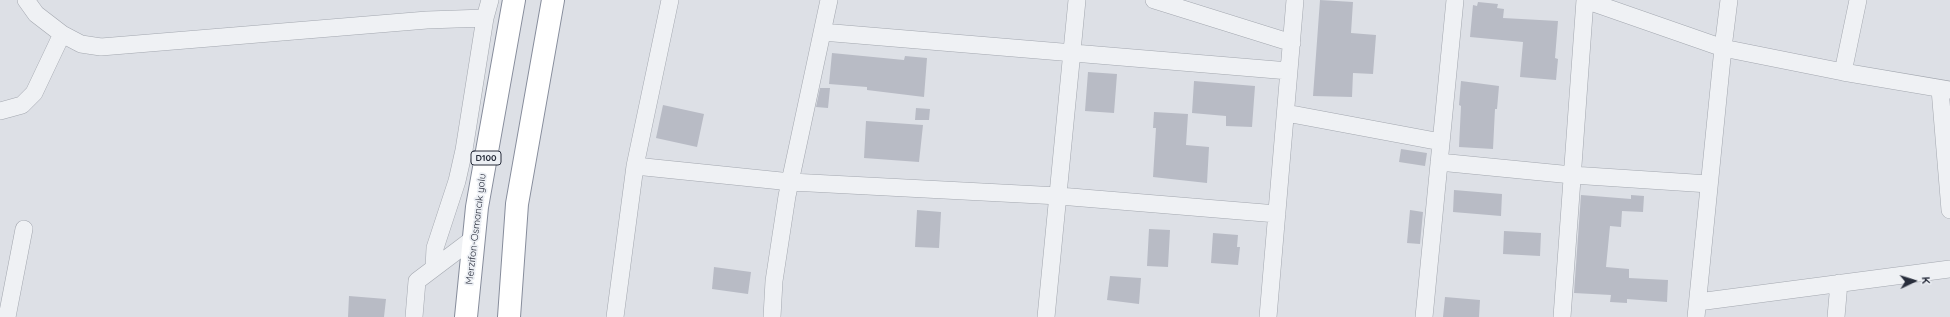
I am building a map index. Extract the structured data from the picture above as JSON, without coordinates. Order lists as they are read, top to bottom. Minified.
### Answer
{"streets":{"highway":["D100","Merzifon-Osmancık yolu"]},"north":"right"}
